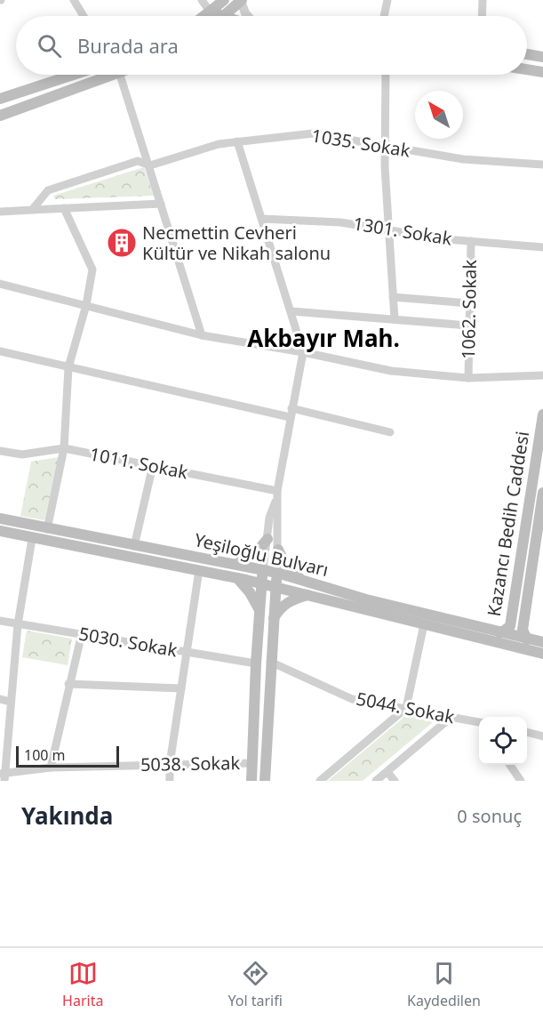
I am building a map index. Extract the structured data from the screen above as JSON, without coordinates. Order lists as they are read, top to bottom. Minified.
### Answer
{"streets":{"main road":["Kazancı Bedih Caddesi","Yeşiloğlu Bulvarı"],"street":["1035. Sokak","1301. Sokak","1062. Sokak","1011. Sokak","5030. Sokak","5044. Sokak","5038. Sokak"]},"crossings":[["1301. Sokak","1062. Sokak"],["Kazancı Bedih Caddesi","Yeşiloğlu Bulvarı"]],"districts":["Akbayır Mah."],"places":{"building":["Necmettin Cevheri Kültür ve Nikah salonu"]},"scale_bar":"100 m","north":"top left","page":{"search":"Burada ara","scale":"100 m","heading":["Yakında","0 sonuç"],"nav":["Harita","Yol tarifi","Kaydedilen"]}}
